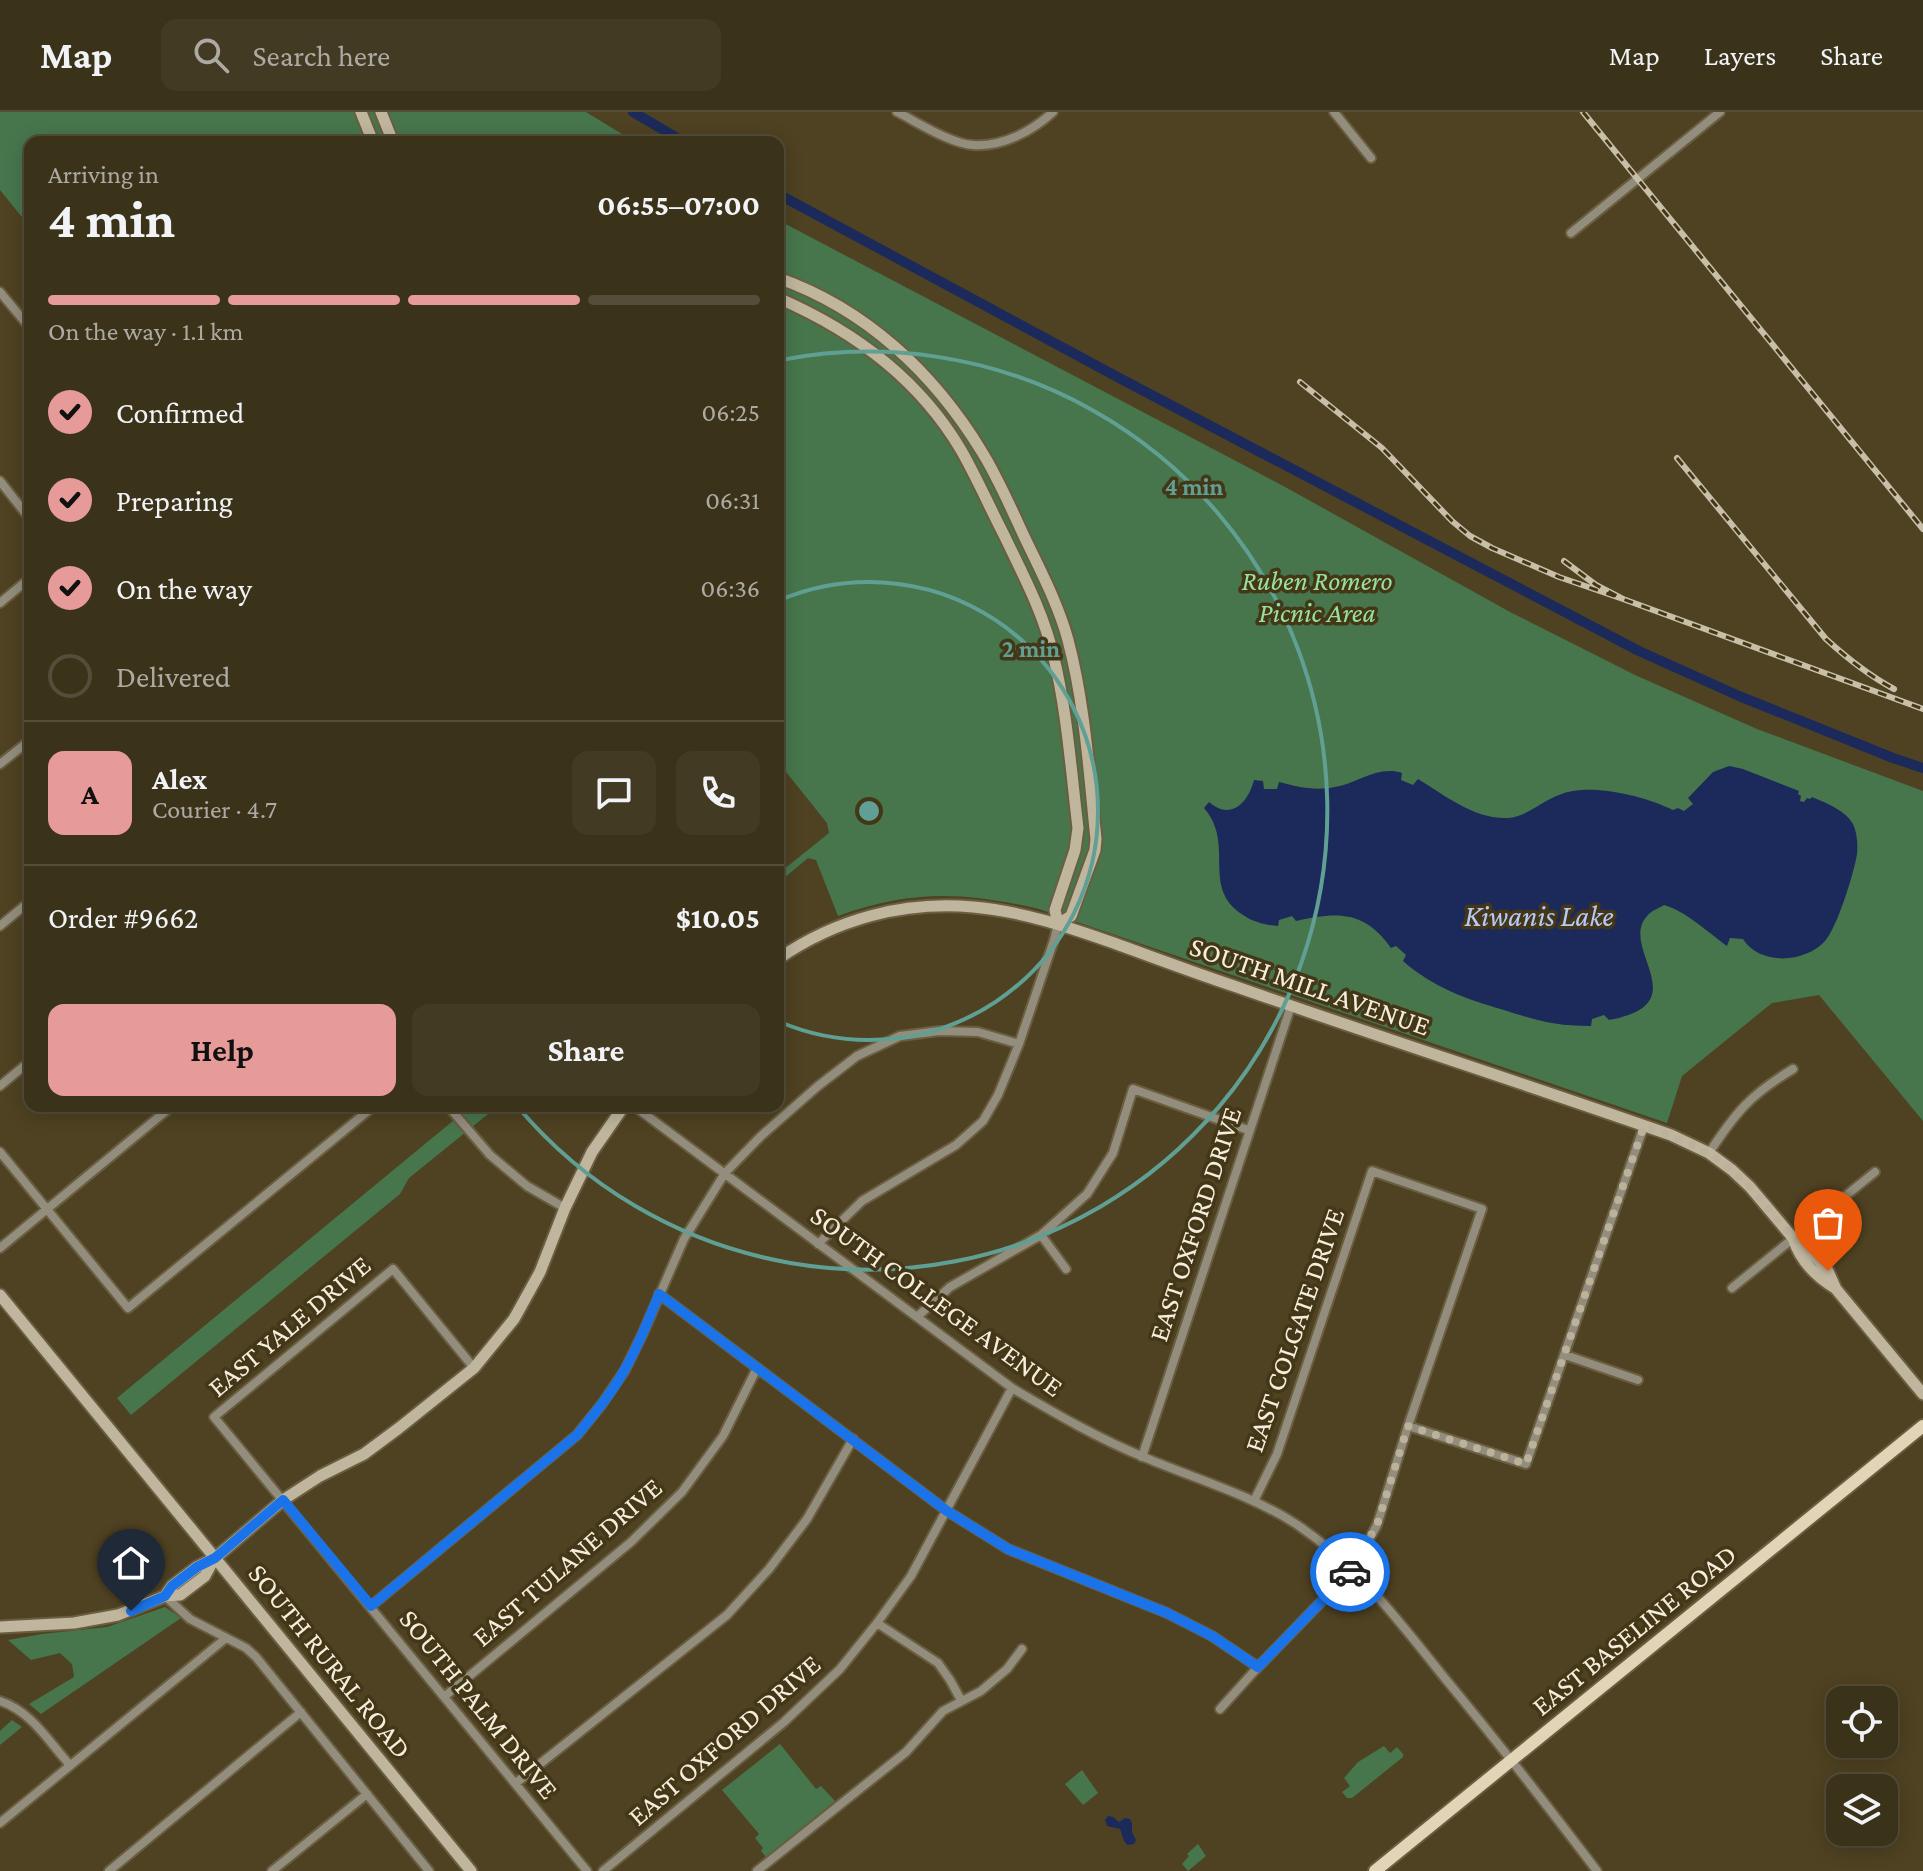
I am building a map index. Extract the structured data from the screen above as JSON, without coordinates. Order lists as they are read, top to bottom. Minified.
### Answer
{"streets":{"main road":["EAST BASELINE ROAD"],"street":["SOUTH MILL AVENUE","EAST OXFORD DRIVE","SOUTH COLLEGE AVENUE","EAST YALE DRIVE","EAST COLGATE DRIVE","EAST TULANE DRIVE","SOUTH RURAL ROAD","SOUTH PALM DRIVE"]},"crossings":[["SOUTH MILL AVENUE","EAST OXFORD DRIVE"],["EAST OXFORD DRIVE","SOUTH COLLEGE AVENUE"],["SOUTH COLLEGE AVENUE","EAST COLGATE DRIVE"],["SOUTH COLLEGE AVENUE","EAST BASELINE ROAD"],["EAST YALE DRIVE","SOUTH PALM DRIVE"],["EAST TULANE DRIVE","SOUTH PALM DRIVE"]],"water":["Kiwanis Lake"],"parks":["Ruben Romero Picnic Area"],"page":{"header":"Map","search":"Search here","nav":["Map","Layers","Share"],"heading":["4 min","Arriving in","06:55–07:00"],"panel":["Alex","Courier · 4.7","Order #9662","$10.05"],"bar":"On the way · 1.1 km","list":[["Confirmed","06:25"],["Preparing","06:31"],["On the way","06:36"],"Delivered"],"round":"A","buttons":["Help","Share"]},"rings":["4 min","2 min"]}
